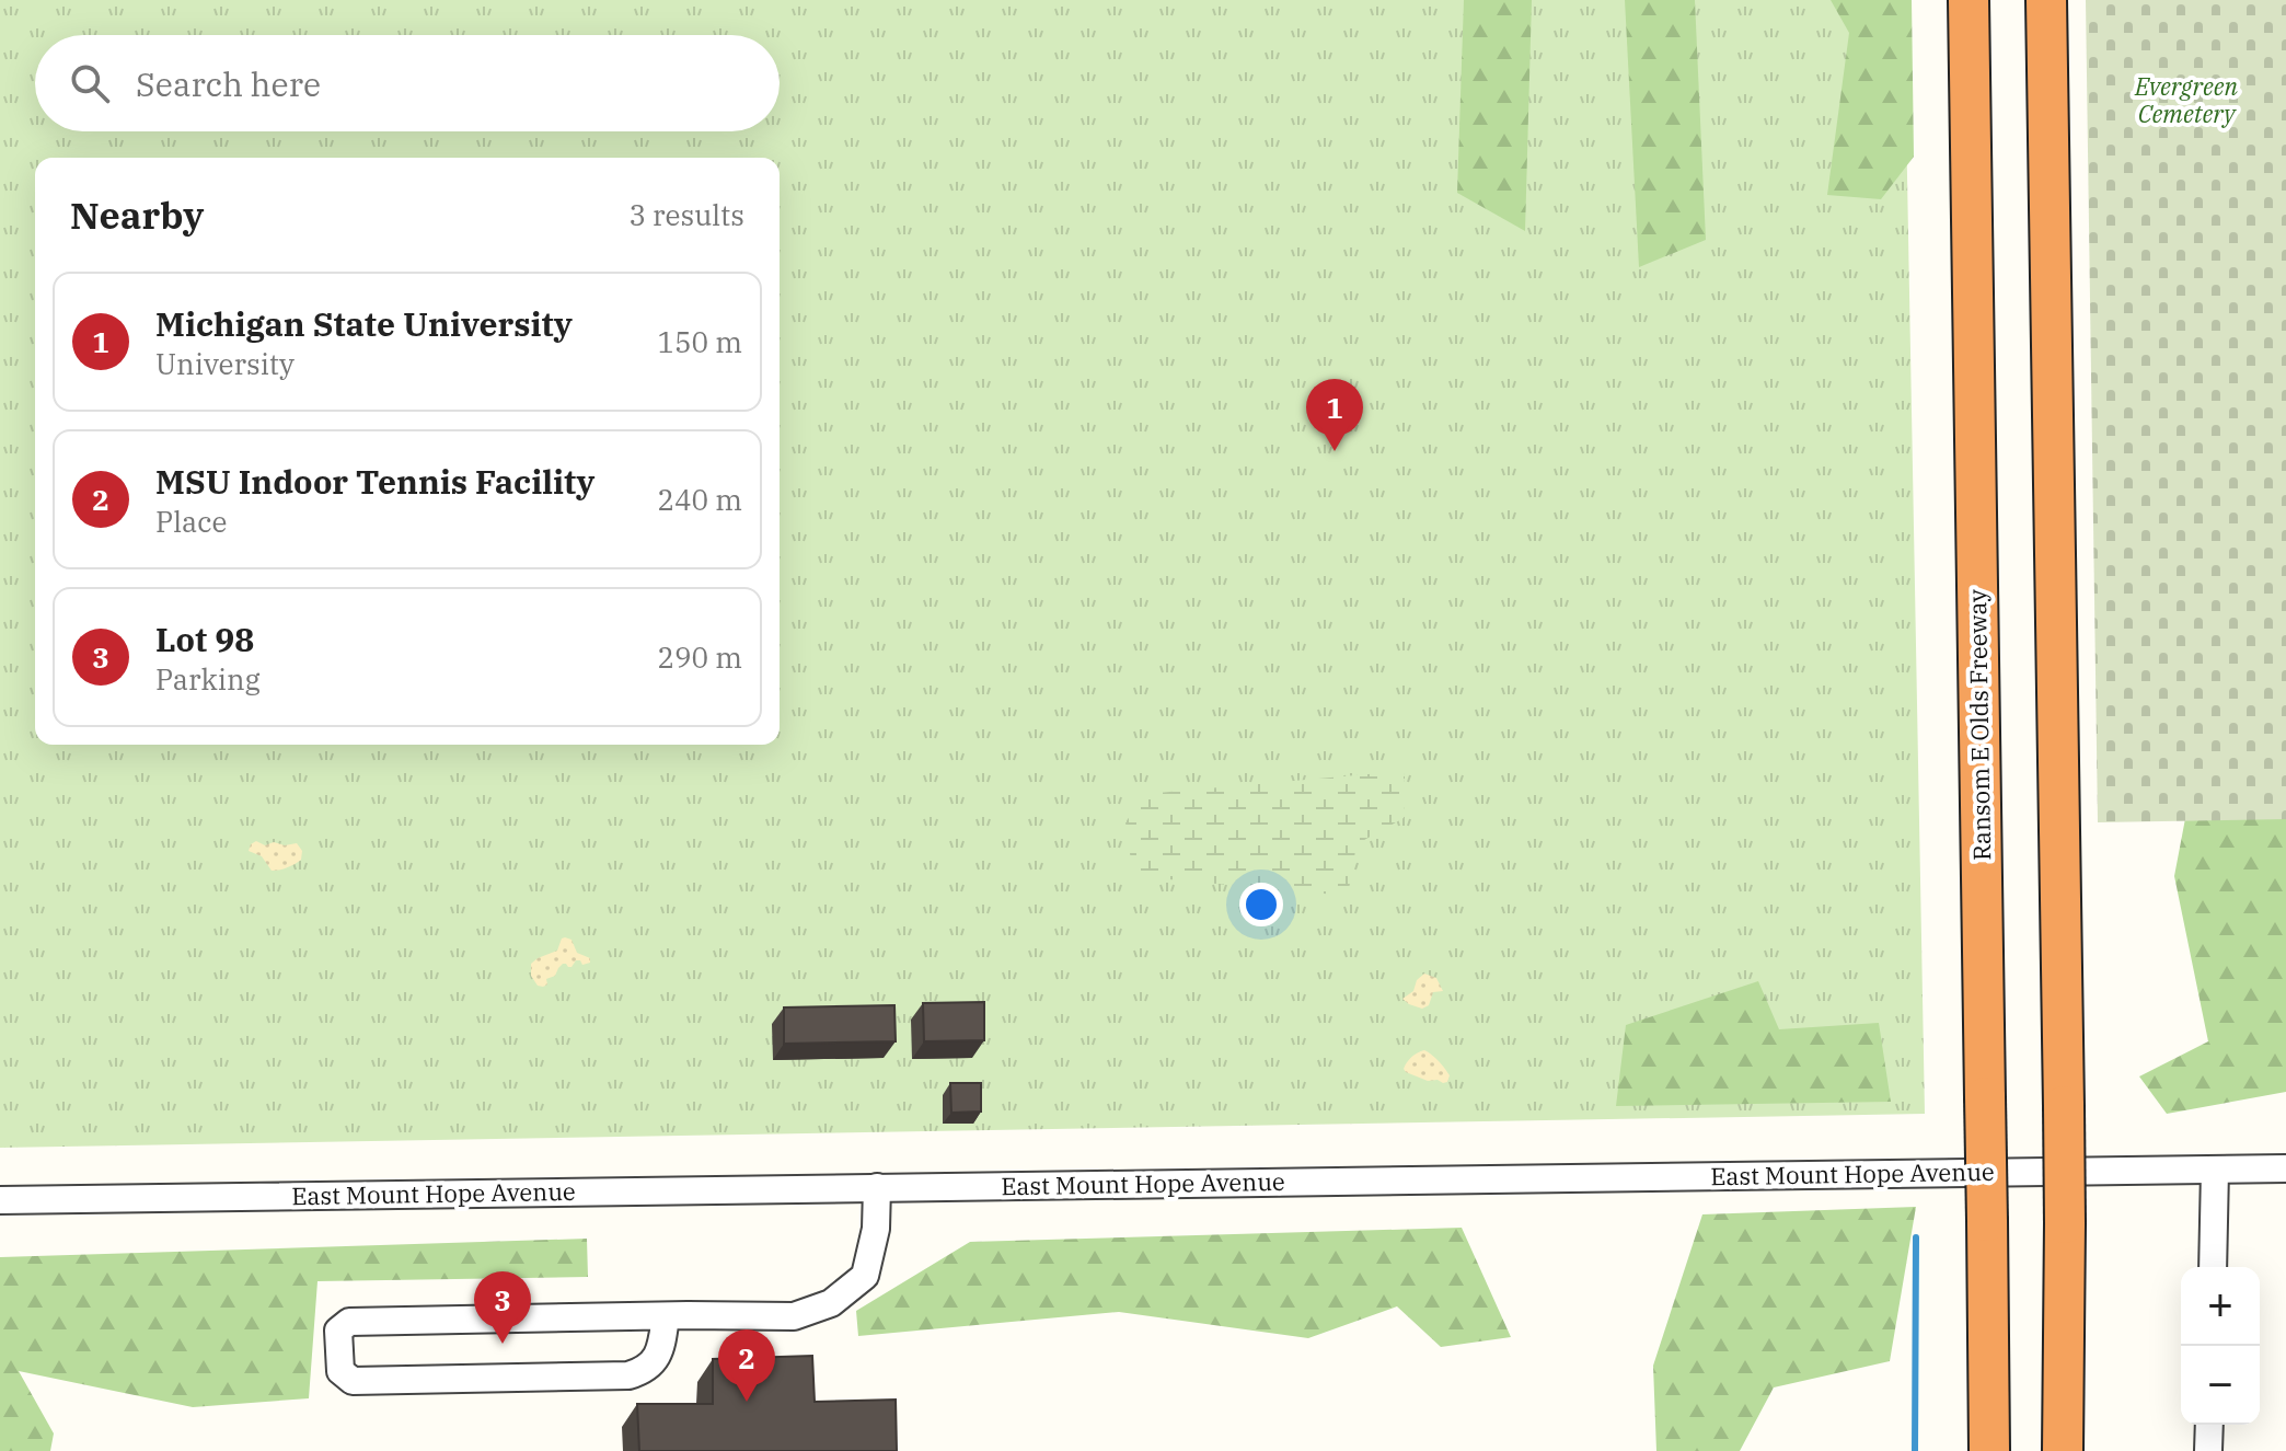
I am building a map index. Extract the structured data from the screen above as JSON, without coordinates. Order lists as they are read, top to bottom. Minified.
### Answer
{"streets":{"highway":["Ransom E Olds Freeway"],"street":["East Mount Hope Avenue"]},"parks":["Evergreen Cemetery"],"page":{"search":"Search here","heading":["Nearby","3 results"],"list":[{"mark":"1","name":"Michigan State University","note":"University","value":"150 m"},{"mark":"2","name":"MSU Indoor Tennis Facility","note":"Place","value":"240 m"},{"mark":"3","name":"Lot 98","note":"Parking","value":"290 m"}],"pins":["1","3","2"],"map_buttons":["+","−"]}}
